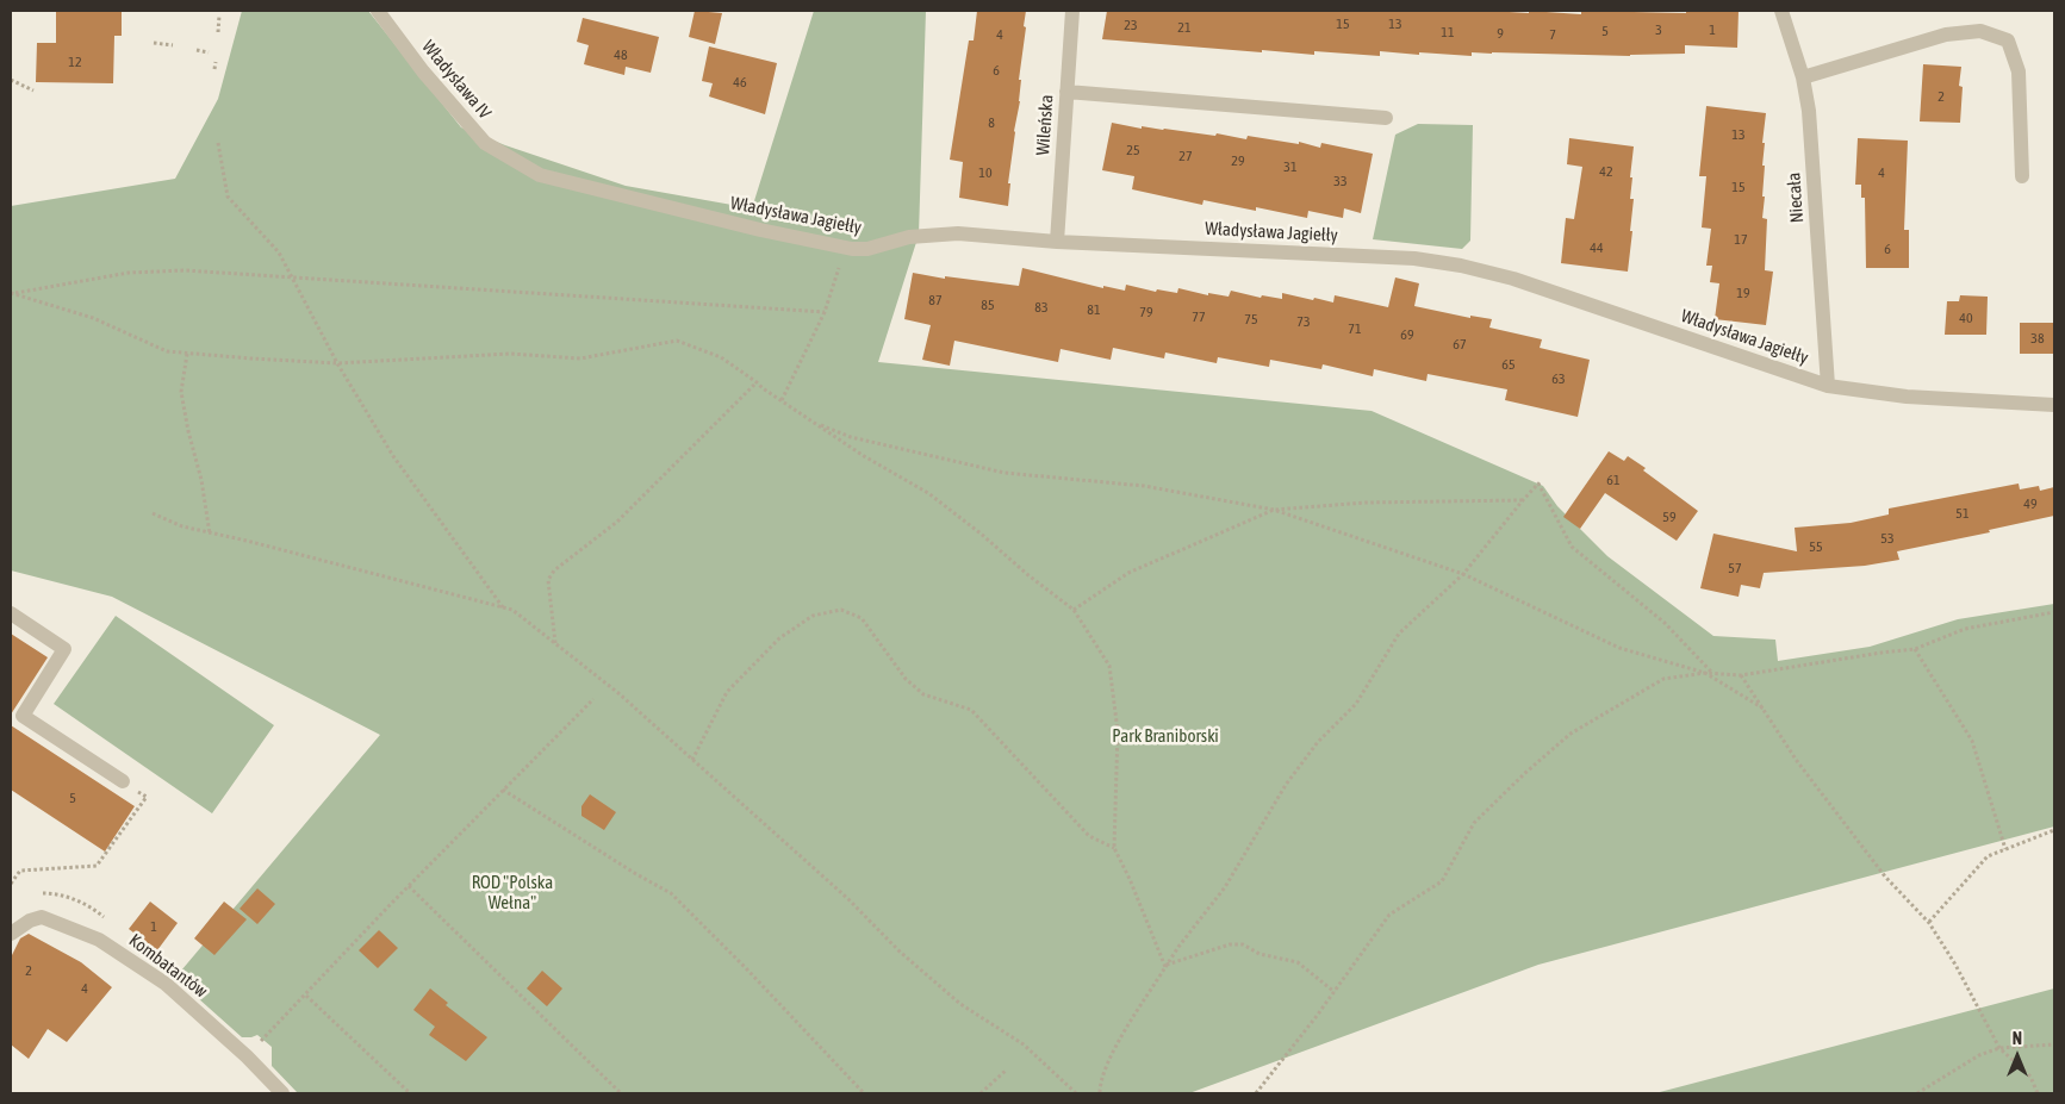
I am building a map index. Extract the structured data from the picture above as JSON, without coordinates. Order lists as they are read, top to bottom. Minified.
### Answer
{"streets":{"street":["Władysława IV","Wileńska","Niecała","Władysława Jagiełły","Kombatantów"]},"crossings":[["Władysława IV","Władysława Jagiełły"],["Wileńska","Władysława Jagiełły"],["Niecała","Władysława Jagiełły"]],"parks":["Park Braniborski","ROD \"Polska Wełna\""],"house_numbers":["15","13","23","21","3","1","5","11","9","4","7","48","12","6","46","2","8","13","25","27","29","31","42","10","4","33","15","17","44","6","19","87","85","83","81","79","77","40","75","73","71","69","38","67","65","63","61","49","51","59","53","55","57","5","1","2","4"],"north":"top"}
